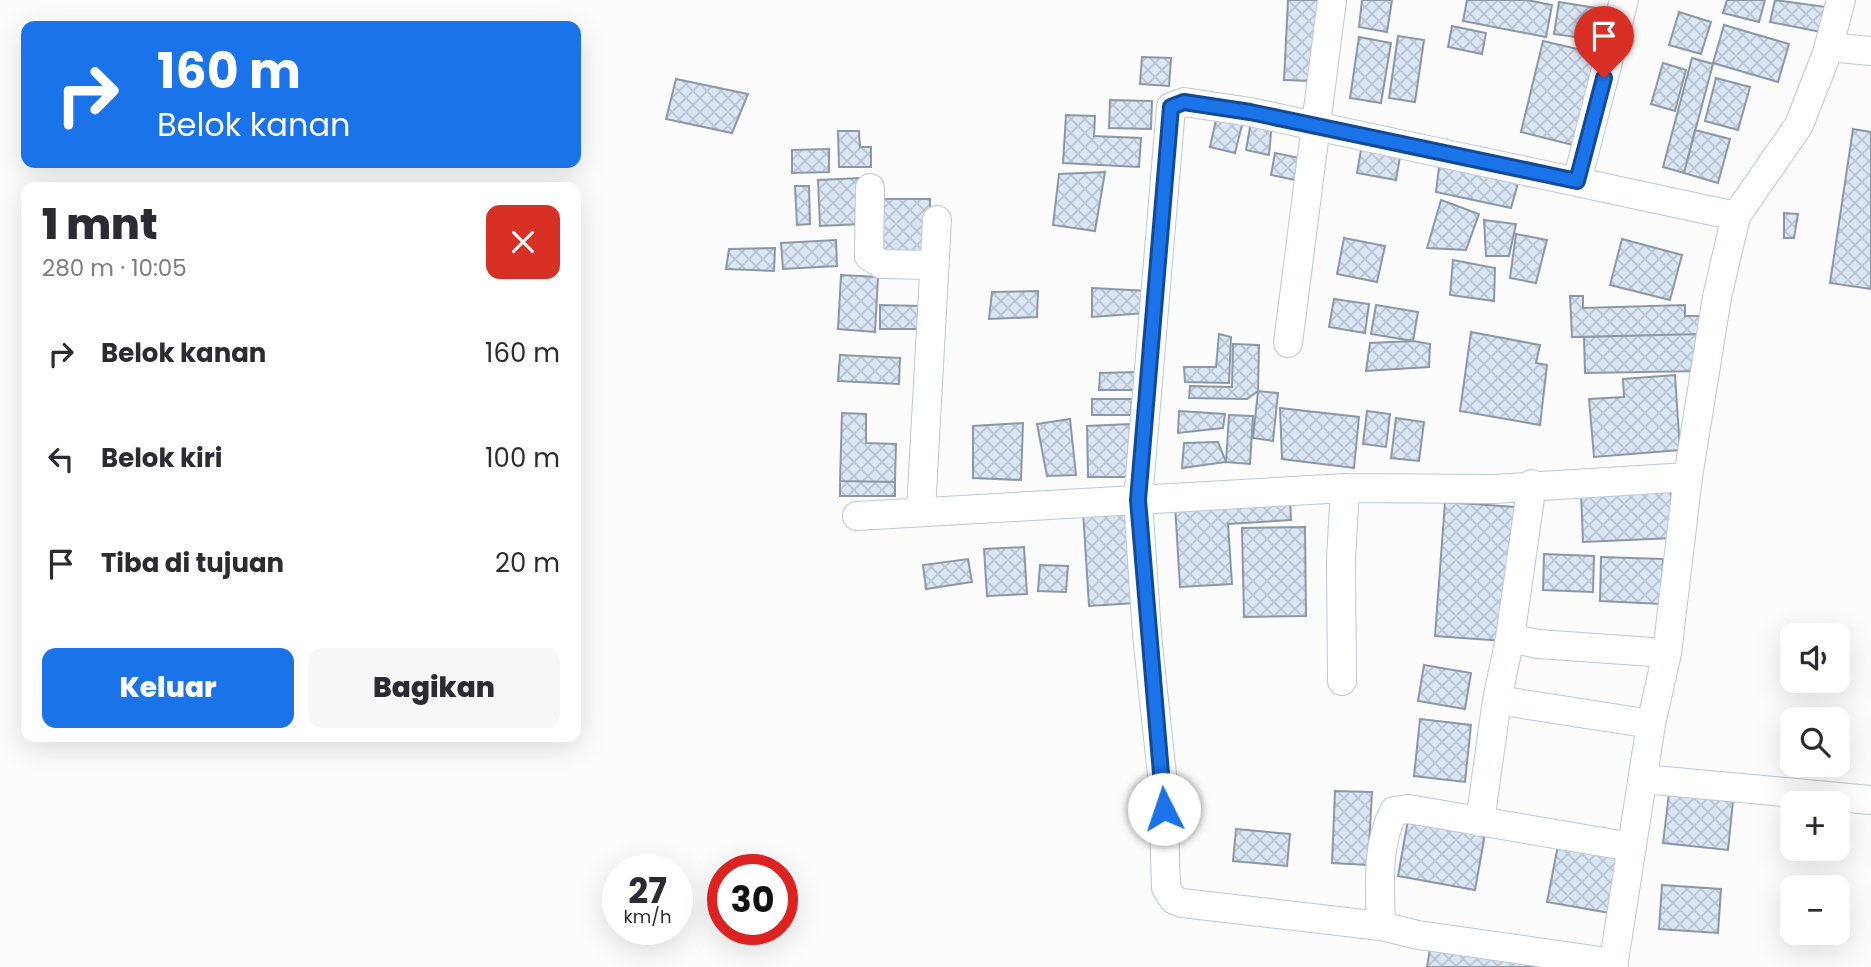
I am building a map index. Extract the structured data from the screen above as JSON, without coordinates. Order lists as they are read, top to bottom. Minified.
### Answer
{"page":{"turn":["160 m","Belok kanan"],"heading":["1 mnt","280 m · 10:05"],"list":[{"name":"Belok kanan","value":"160 m"},{"name":"Belok kiri","value":"100 m"},{"name":"Tiba di tujuan","value":"20 m"}],"map_buttons":["+","−"],"buttons":["Keluar","Bagikan"],"speed":"27 km/h","limit":"30"}}
